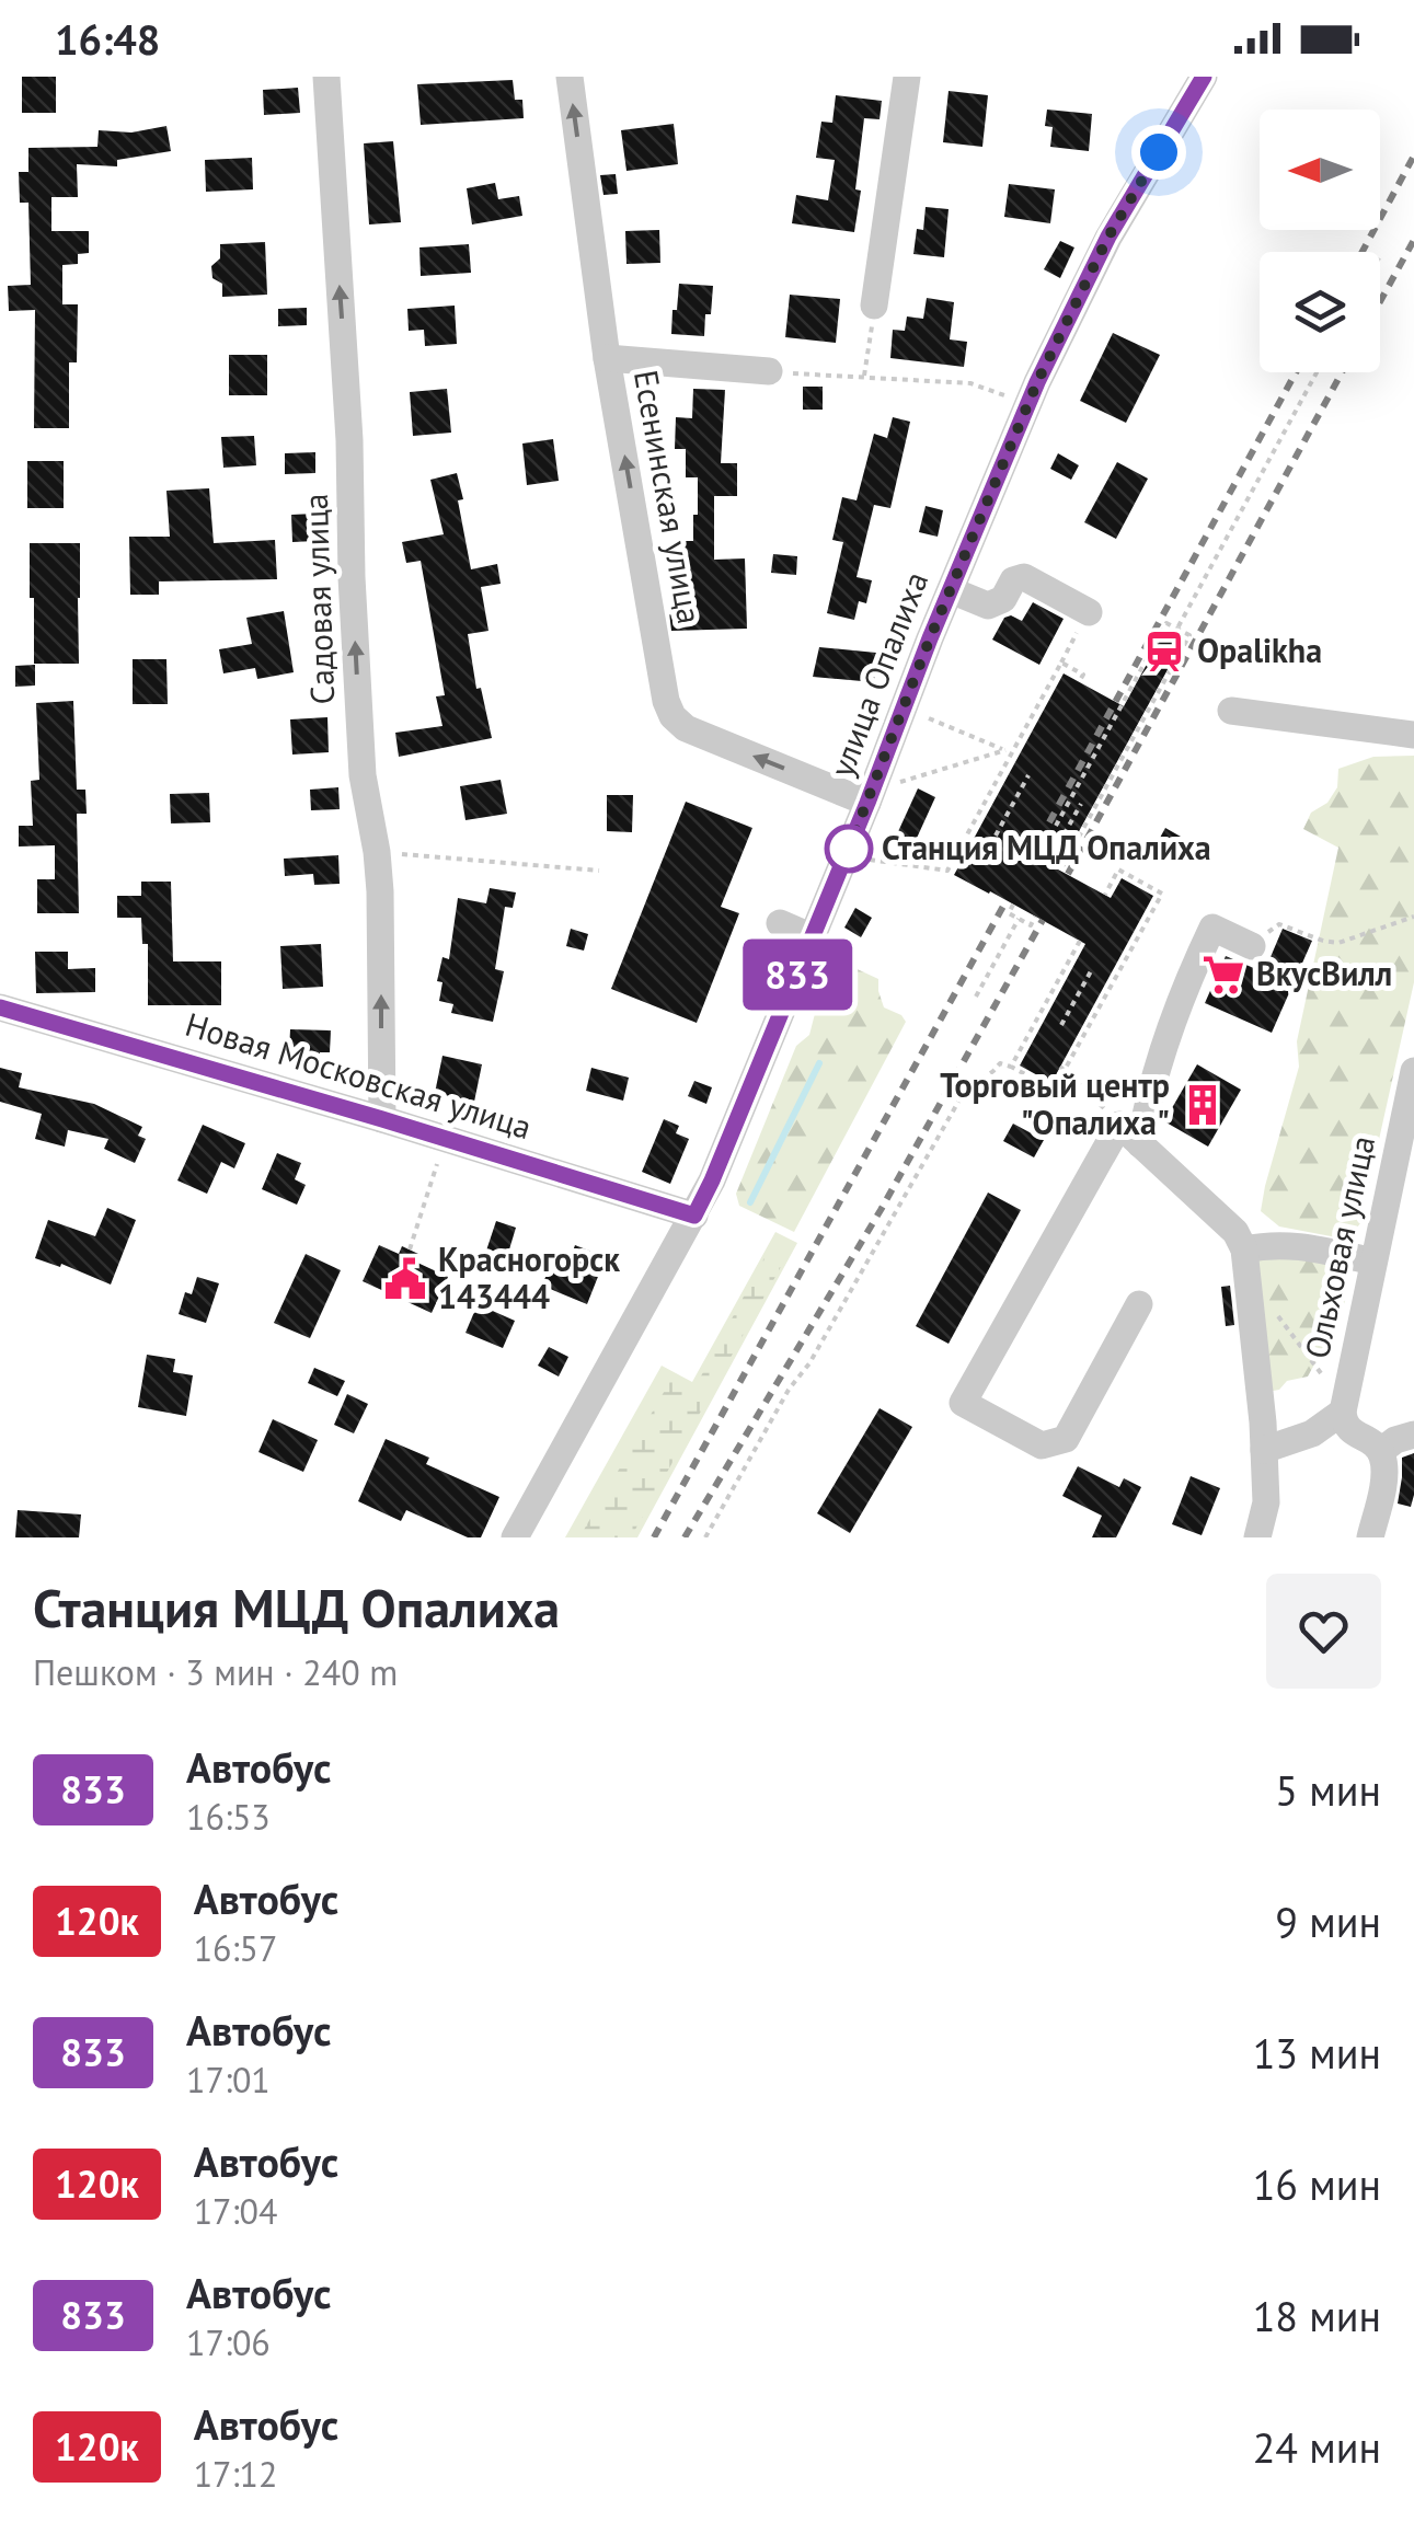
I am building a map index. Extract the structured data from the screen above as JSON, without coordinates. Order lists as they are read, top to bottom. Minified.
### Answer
{"streets":{"street":["Есенинская улица","Садовая улица","улица Опалиха","Новая Московская улица","Ольховая улица"]},"crossings":[["Есенинская улица","улица Опалиха"],["Садовая улица","Новая Московская улица"],["улица Опалиха","Новая Московская улица"]],"one_way":["Есенинская улица","Садовая улица"],"places":{"station":["Opalikha"],"other":["Станция МЦД Опалиха"],"supermarket":["ВкусВилл"],"building":["Торговый центр \"Опалиха\""],"public building":["Красногорск 143444"]},"lines":["bus line 833"],"north":"left","page":{"status":"16:48","on_map":"833","heading":["Станция МЦД Опалиха","Пешком · 3 мин · 240 m"],"list":[{"mark":"833","name":"Автобус","note":"16:53","value":"5 мин"},{"mark":"120к","name":"Автобус","note":"16:57","value":"9 мин"},{"mark":"833","name":"Автобус","note":"17:01","value":"13 мин"},{"mark":"120к","name":"Автобус","note":"17:04","value":"16 мин"},{"mark":"833","name":"Автобус","note":"17:06","value":"18 мин"},{"mark":"120к","name":"Автобус","note":"17:12","value":"24 мин"}]}}
